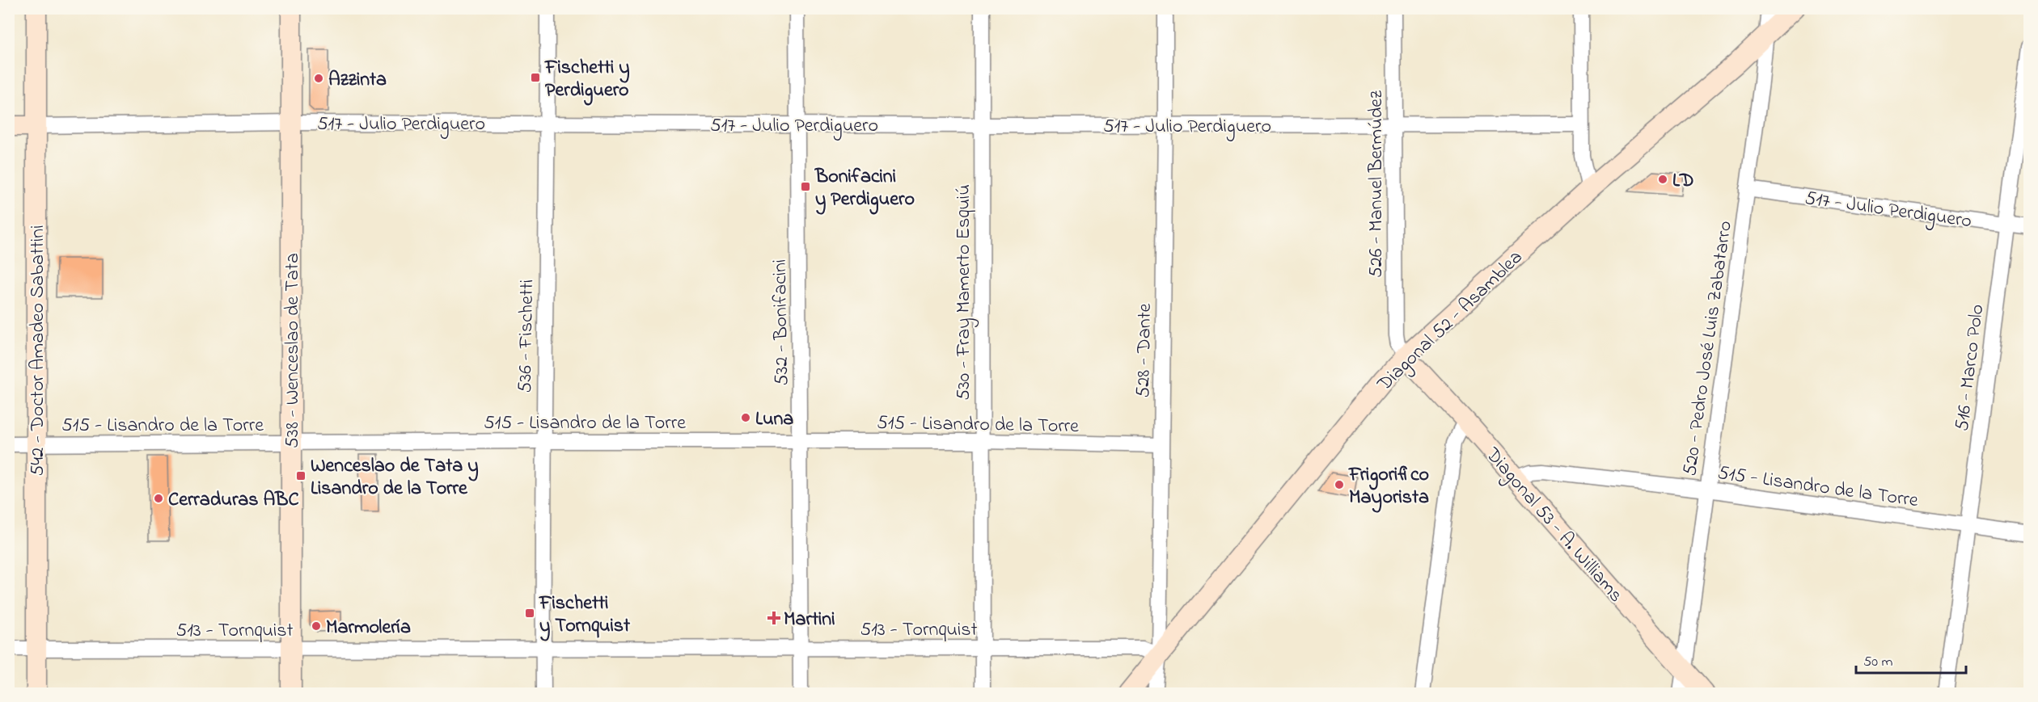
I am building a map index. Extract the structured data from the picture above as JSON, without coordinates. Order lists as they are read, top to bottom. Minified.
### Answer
{"streets":{"street":["517 - Julio Perdiguero","526 - Manuel Bermúdez","530 - Fray Mamerto Esquiú","Diagonal 52 - Asamblea","532 - Bonifacini","536 - Fischetti","520 - Pedro José Luis Zabatarro","542 - Doctor Amadeo Sabattini","538 - Wenceslao de Tata","528 - Dante","516 - Marco Polo","515 - Lisandro de la Torre","Diagonal 53 - A. Williams","513 - Tornquist"]},"crossings":[["517 - Julio Perdiguero","526 - Manuel Bermúdez"],["517 - Julio Perdiguero","530 - Fray Mamerto Esquiú"],["517 - Julio Perdiguero","532 - Bonifacini"],["517 - Julio Perdiguero","536 - Fischetti"],["517 - Julio Perdiguero","520 - Pedro José Luis Zabatarro"],["517 - Julio Perdiguero","542 - Doctor Amadeo Sabattini"],["517 - Julio Perdiguero","538 - Wenceslao de Tata"],["517 - Julio Perdiguero","528 - Dante"],["517 - Julio Perdiguero","516 - Marco Polo"],["526 - Manuel Bermúdez","Diagonal 52 - Asamblea"],["526 - Manuel Bermúdez","Diagonal 53 - A. Williams"],["530 - Fray Mamerto Esquiú","515 - Lisandro de la Torre"],["530 - Fray Mamerto Esquiú","513 - Tornquist"],["Diagonal 52 - Asamblea","520 - Pedro José Luis Zabatarro"],["Diagonal 52 - Asamblea","528 - Dante"],["Diagonal 52 - Asamblea","Diagonal 53 - A. Williams"],["Diagonal 52 - Asamblea","513 - Tornquist"],["532 - Bonifacini","515 - Lisandro de la Torre"],["532 - Bonifacini","513 - Tornquist"],["536 - Fischetti","515 - Lisandro de la Torre"],["536 - Fischetti","513 - Tornquist"],["520 - Pedro José Luis Zabatarro","515 - Lisandro de la Torre"],["520 - Pedro José Luis Zabatarro","Diagonal 53 - A. Williams"],["542 - Doctor Amadeo Sabattini","515 - Lisandro de la Torre"],["542 - Doctor Amadeo Sabattini","513 - Tornquist"],["538 - Wenceslao de Tata","515 - Lisandro de la Torre"],["538 - Wenceslao de Tata","513 - Tornquist"],["528 - Dante","515 - Lisandro de la Torre"],["528 - Dante","513 - Tornquist"],["516 - Marco Polo","515 - Lisandro de la Torre"],["515 - Lisandro de la Torre","Diagonal 53 - A. Williams"]],"places":{"transit":["Fischetti y Perdiguero","Bonifacini y Perdiguero","Wenceslao de Tata y Lisandro de la Torre","Fischetti y Tornquist"],"other":["Azzinta","LD","Luna","Frigorifico Mayorista","Cerraduras ABC","Marmolería"],"health":["Martini"]},"scale_bar":"50 m"}
